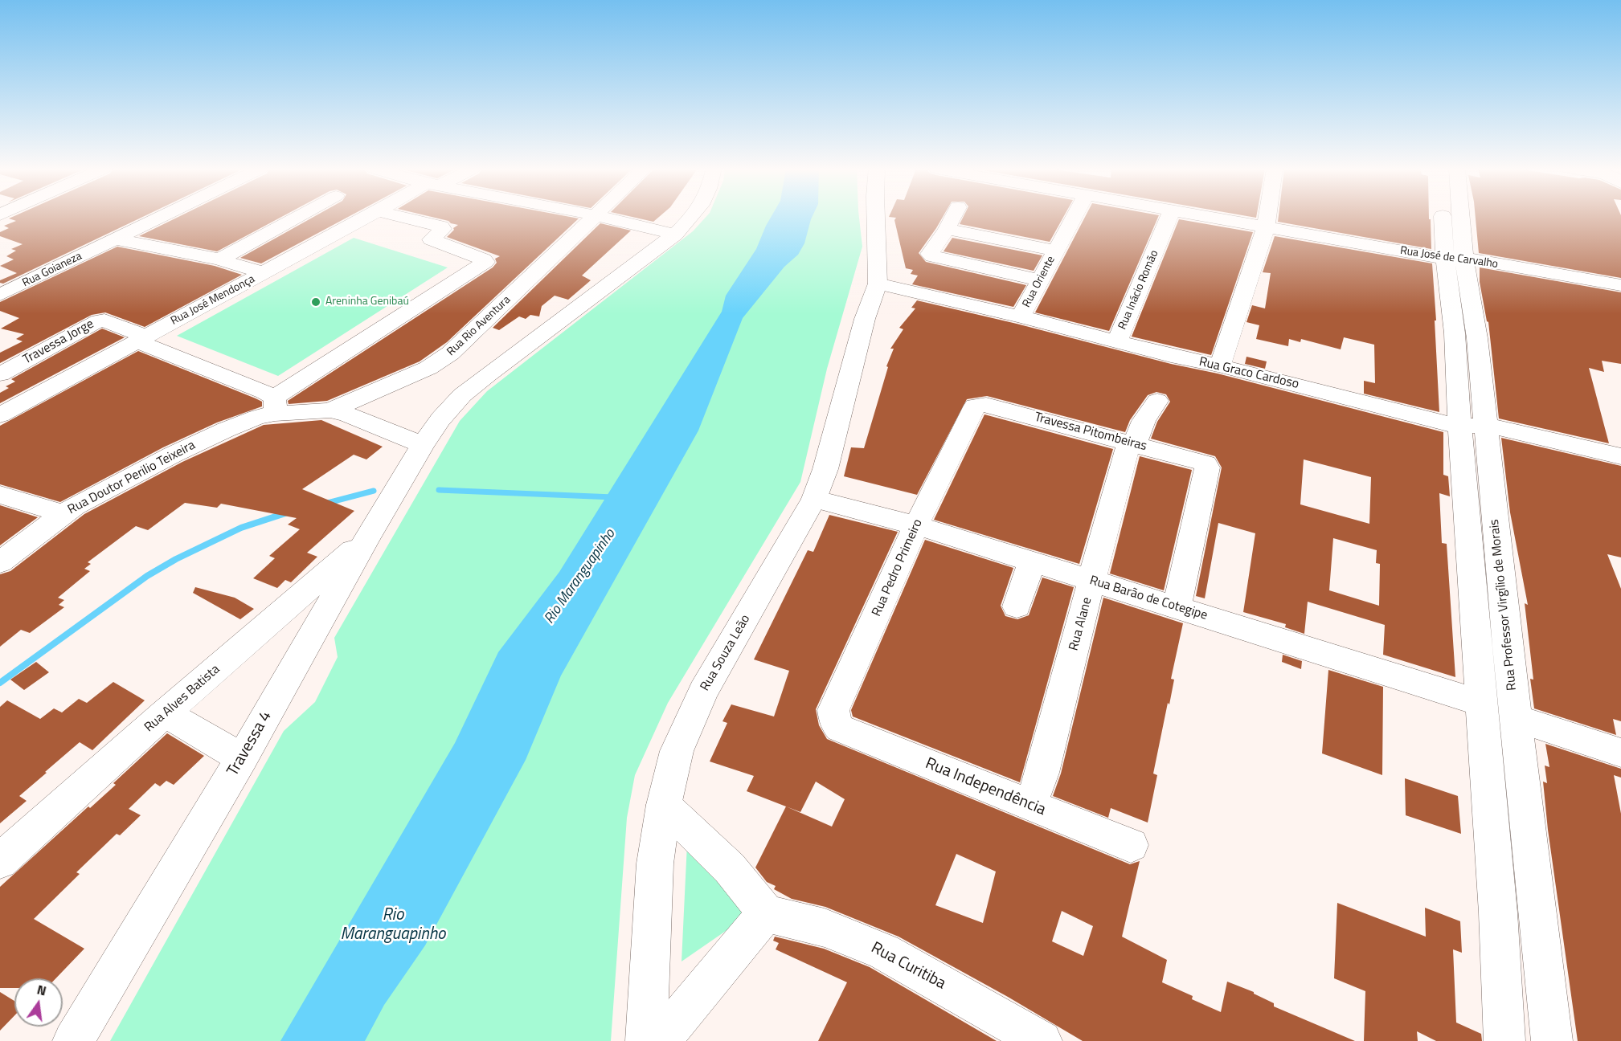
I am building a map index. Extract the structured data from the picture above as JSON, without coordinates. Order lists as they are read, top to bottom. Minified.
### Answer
{"streets":{"street":["Rua José de Carvalho","Rua Goianeza","Rua Oriente","Rua Inácio Romão","Rua José Mendonça","Rua Rio Aventura","Travessa Jorge","Rua Graco Cardoso","Travessa Pitombeiras","Rua Doutor Perilio Teixeira","Rua Pedro Primeiro","Rua Barão de Cotegipe","Rua Professor Virgílio de Morais","Rua Alane","Rua Souza Leão","Rua Alves Batista","Travessa 4","Rua Independência","Rua Curitiba"]},"crossings":[["Rua José de Carvalho","Rua Professor Virgílio de Morais"],["Rua Oriente","Rua Graco Cardoso"],["Rua Inácio Romão","Rua Graco Cardoso"],["Rua José Mendonça","Travessa Jorge"],["Rua Rio Aventura","Travessa Jorge"],["Rua Rio Aventura","Rua Doutor Perilio Teixeira"],["Travessa Jorge","Rua Doutor Perilio Teixeira"],["Rua Graco Cardoso","Rua Professor Virgílio de Morais"],["Rua Graco Cardoso","Rua Souza Leão"],["Travessa Pitombeiras","Rua Pedro Primeiro"],["Travessa Pitombeiras","Rua Barão de Cotegipe"],["Travessa Pitombeiras","Rua Alane"],["Rua Pedro Primeiro","Rua Barão de Cotegipe"],["Rua Pedro Primeiro","Rua Independência"],["Rua Barão de Cotegipe","Rua Professor Virgílio de Morais"],["Rua Barão de Cotegipe","Rua Alane"],["Rua Barão de Cotegipe","Rua Souza Leão"],["Rua Alane","Rua Independência"],["Rua Alves Batista","Travessa 4"]],"water":["Rio Maranguapinho"],"places":["Areninha Genibaú"],"north":"top"}
